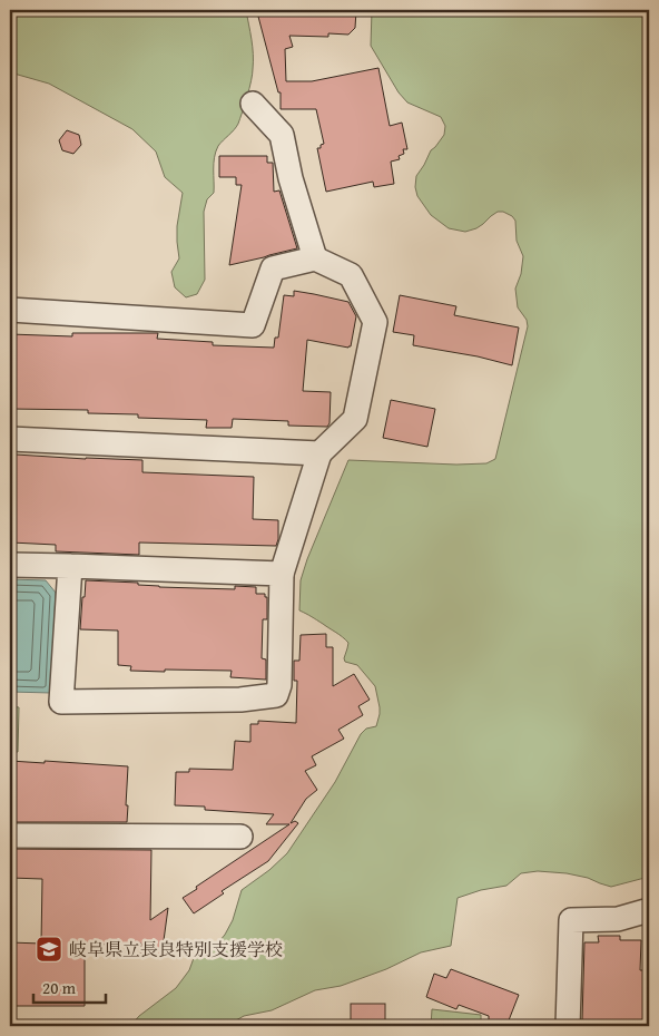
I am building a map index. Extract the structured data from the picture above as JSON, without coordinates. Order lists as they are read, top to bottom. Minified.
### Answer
{"places":{"school or university":["岐阜県立長良特別支援学校"]},"scale_bar":"20 m"}
